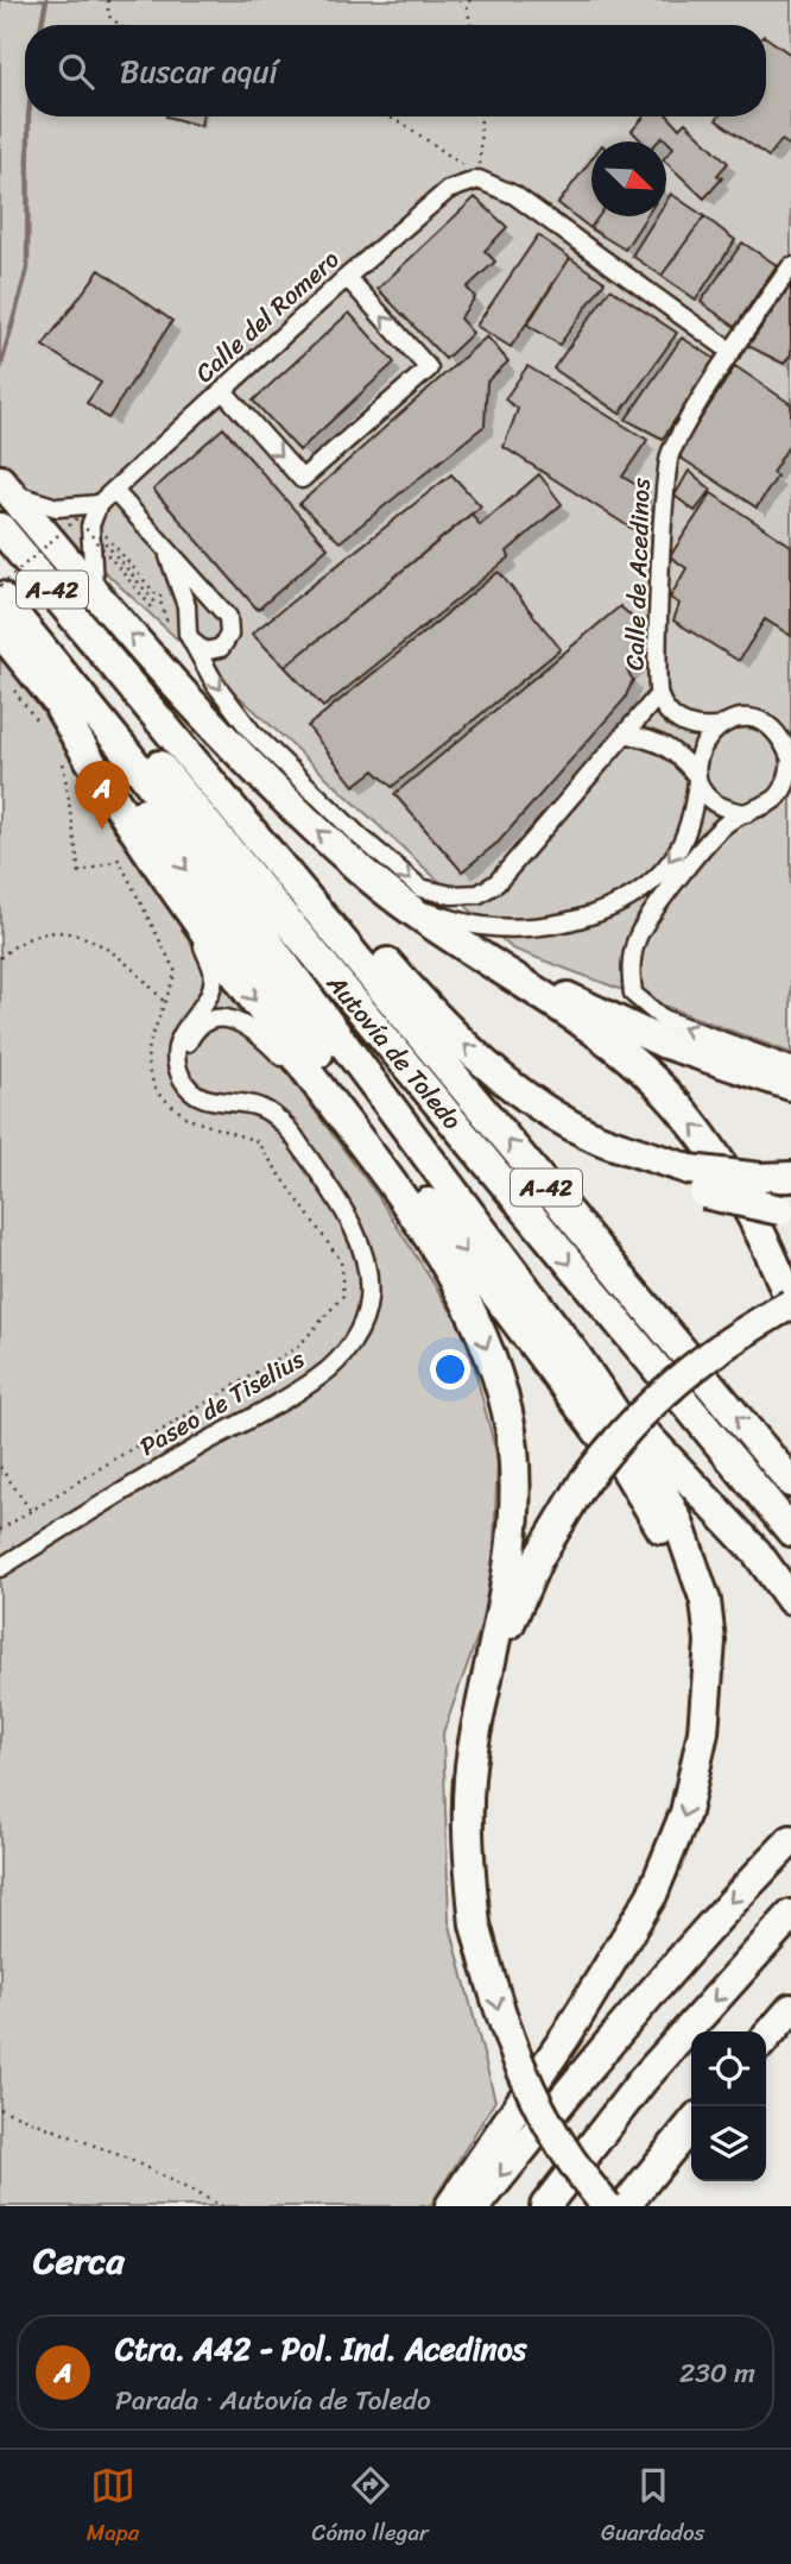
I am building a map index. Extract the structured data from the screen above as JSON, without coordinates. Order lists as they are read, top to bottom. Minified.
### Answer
{"streets":{"highway":["A-42","Autovía de Toledo"],"street":["Calle del Romero","Calle de Acedinos","Paseo de Tiselius"]},"north":"bottom right","page":{"search":"Buscar aquí","pins":"A","heading":"Cerca","list":[{"mark":"A","name":"Ctra. A42 - Pol. Ind. Acedinos","note":"Parada · Autovía de Toledo","value":"230 m"}],"nav":["Mapa","Cómo llegar","Guardados"]}}
